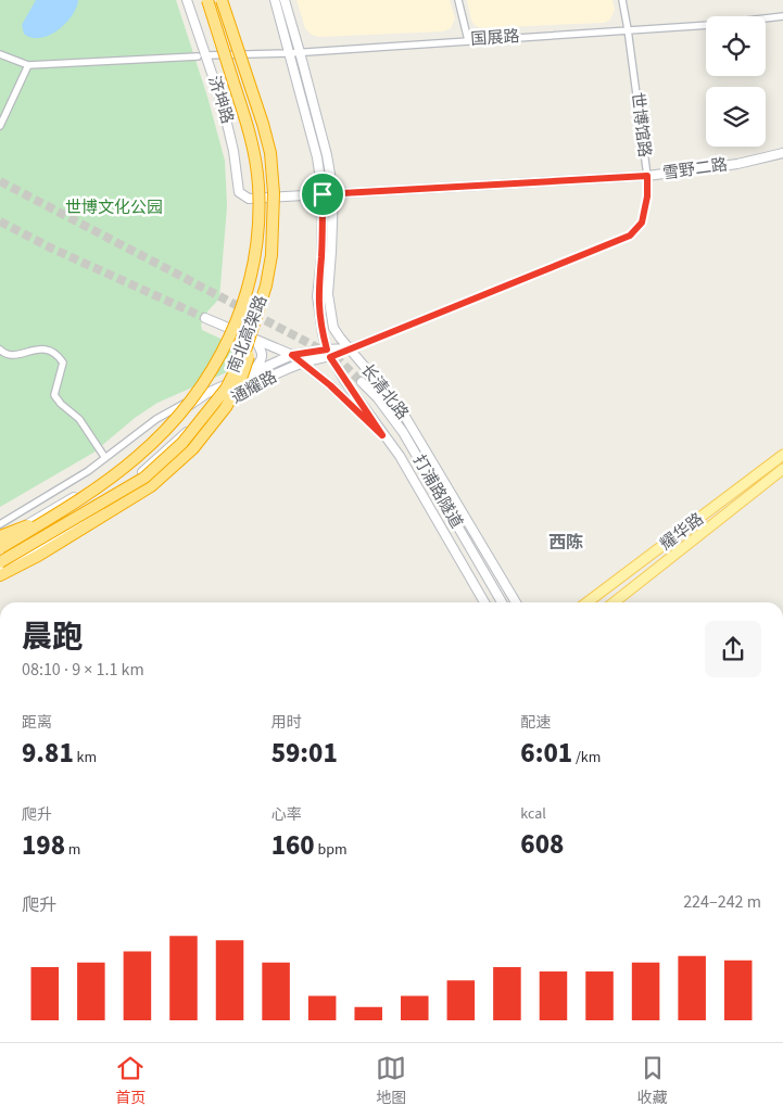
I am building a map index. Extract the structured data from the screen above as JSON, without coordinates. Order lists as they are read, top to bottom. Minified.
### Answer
{"streets":{"highway":["南北高架路"],"main road":["济坤路","雪野二路","通耀路","长清北路","打浦路隧道","耀华路"],"street":["国展路","世博馆路"]},"crossings":[["国展路","济坤路"],["国展路","世博馆路"],["国展路","长清北路"],["济坤路","雪野二路"],["世博馆路","雪野二路"],["世博馆路","通耀路"],["世博馆路","长清北路"],["雪野二路","长清北路"],["通耀路","长清北路"]],"districts":["西陈"],"parks":["世博文化公园"],"page":{"heading":["晨跑","08:10 · 9 × 1.1 km"],"stats":[["距离","9.81 km"],["用时","59:01"],["配速","6:01 /km"],["爬升","198 m"],["心率","160 bpm"],["kcal","608"]],"chart":["爬升","224–242 m"],"tabs":["首页","地图","收藏"]}}
